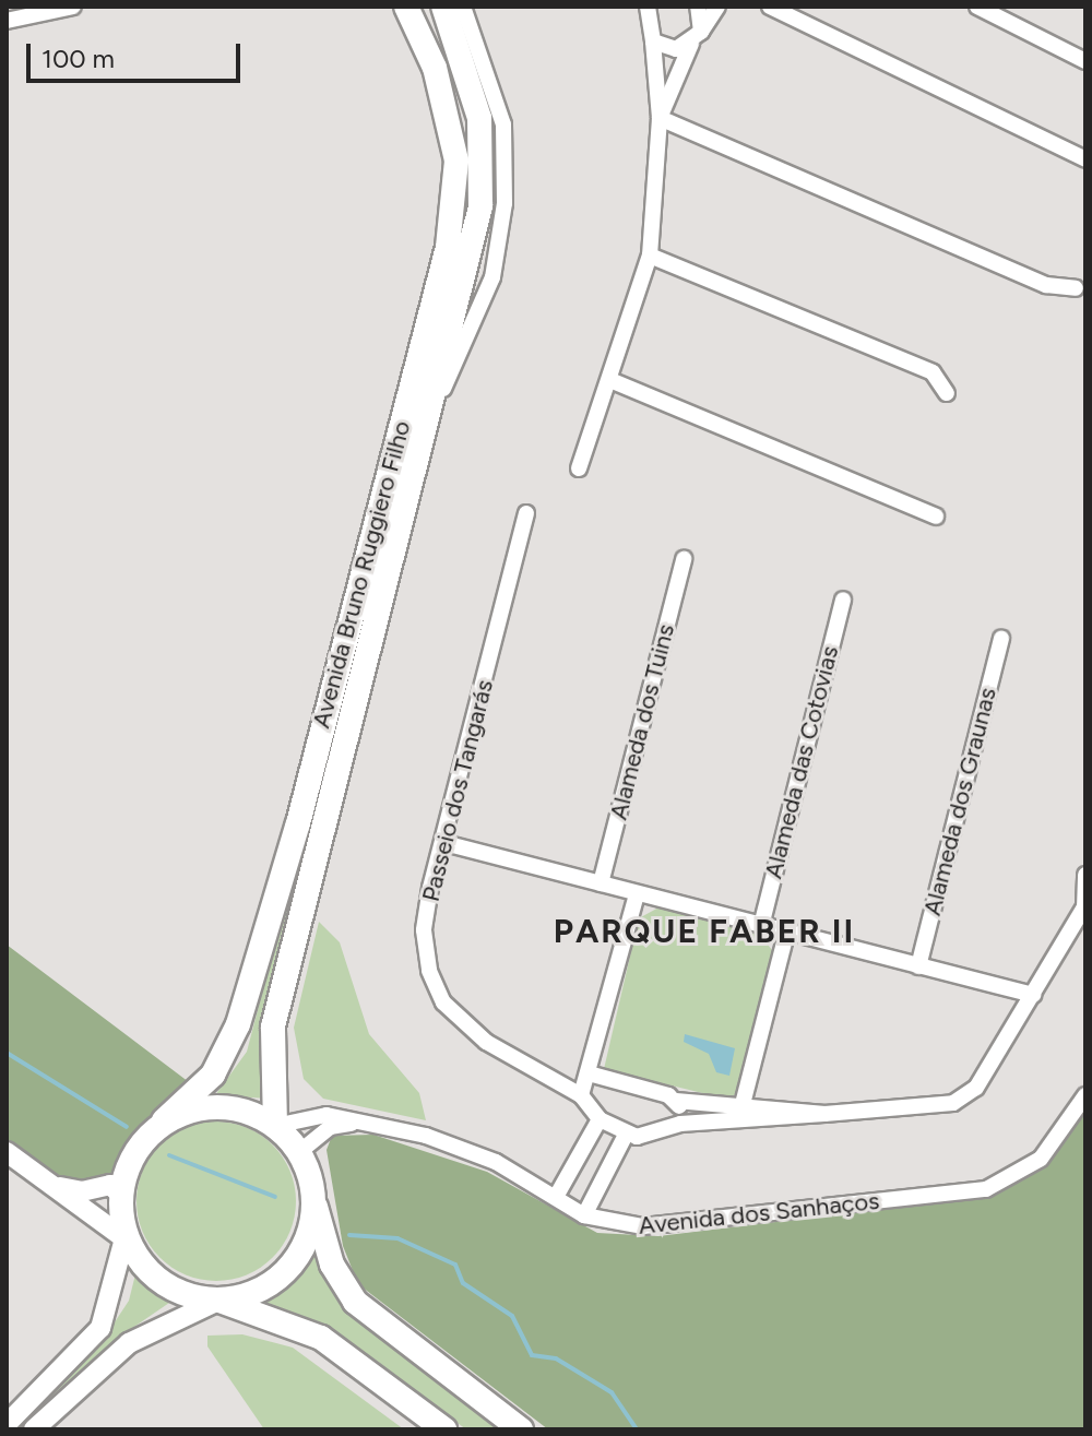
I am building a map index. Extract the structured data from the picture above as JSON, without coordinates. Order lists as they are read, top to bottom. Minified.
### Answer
{"streets":{"main road":["Avenida Bruno Ruggiero Filho"],"street":["Alameda dos Tuins","Alameda das Cotovias","Passeio dos Tangarás","Alameda dos Graunas","Avenida dos Sanhaços"]},"crossings":[["Avenida Bruno Ruggiero Filho","Avenida dos Sanhaços"]],"districts":["PARQUE FABER II"],"scale_bar":"100 m"}
